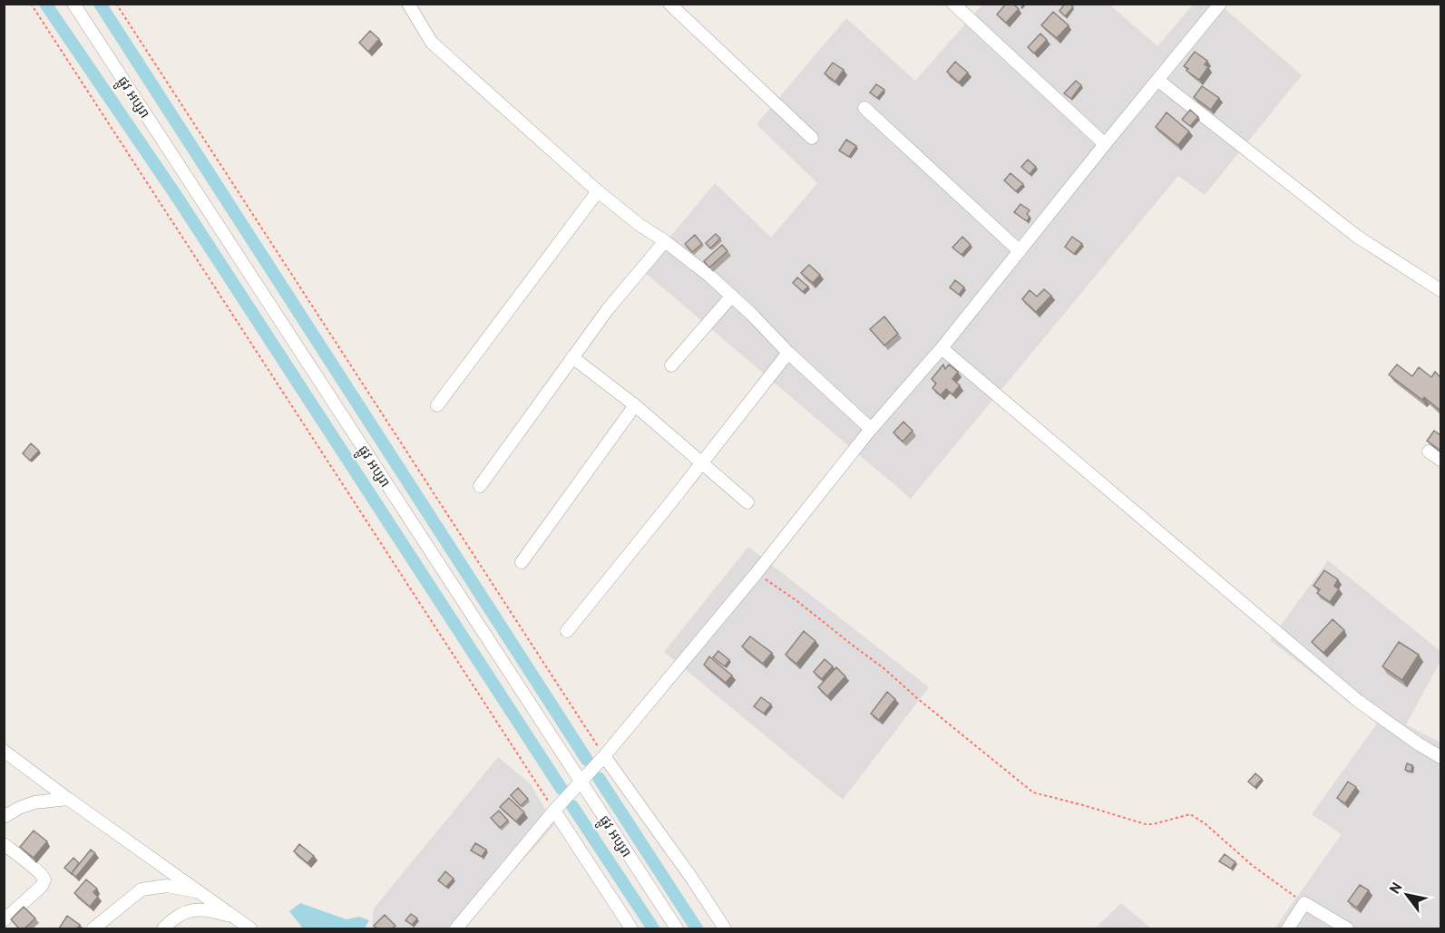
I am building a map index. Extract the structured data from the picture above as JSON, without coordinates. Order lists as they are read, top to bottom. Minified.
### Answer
{"streets":{"street":["ផ្លូវ អប្សរា"]},"north":"top left"}
